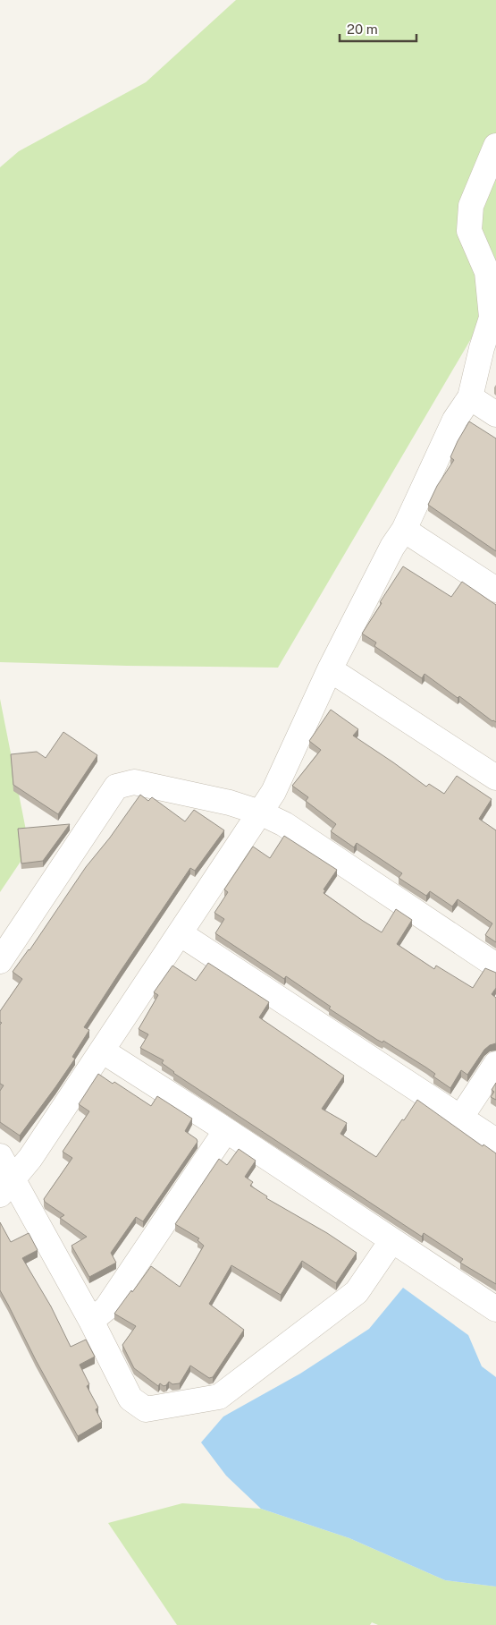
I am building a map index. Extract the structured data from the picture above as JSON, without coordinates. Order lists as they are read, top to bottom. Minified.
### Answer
{"scale_bar":"20 m"}
